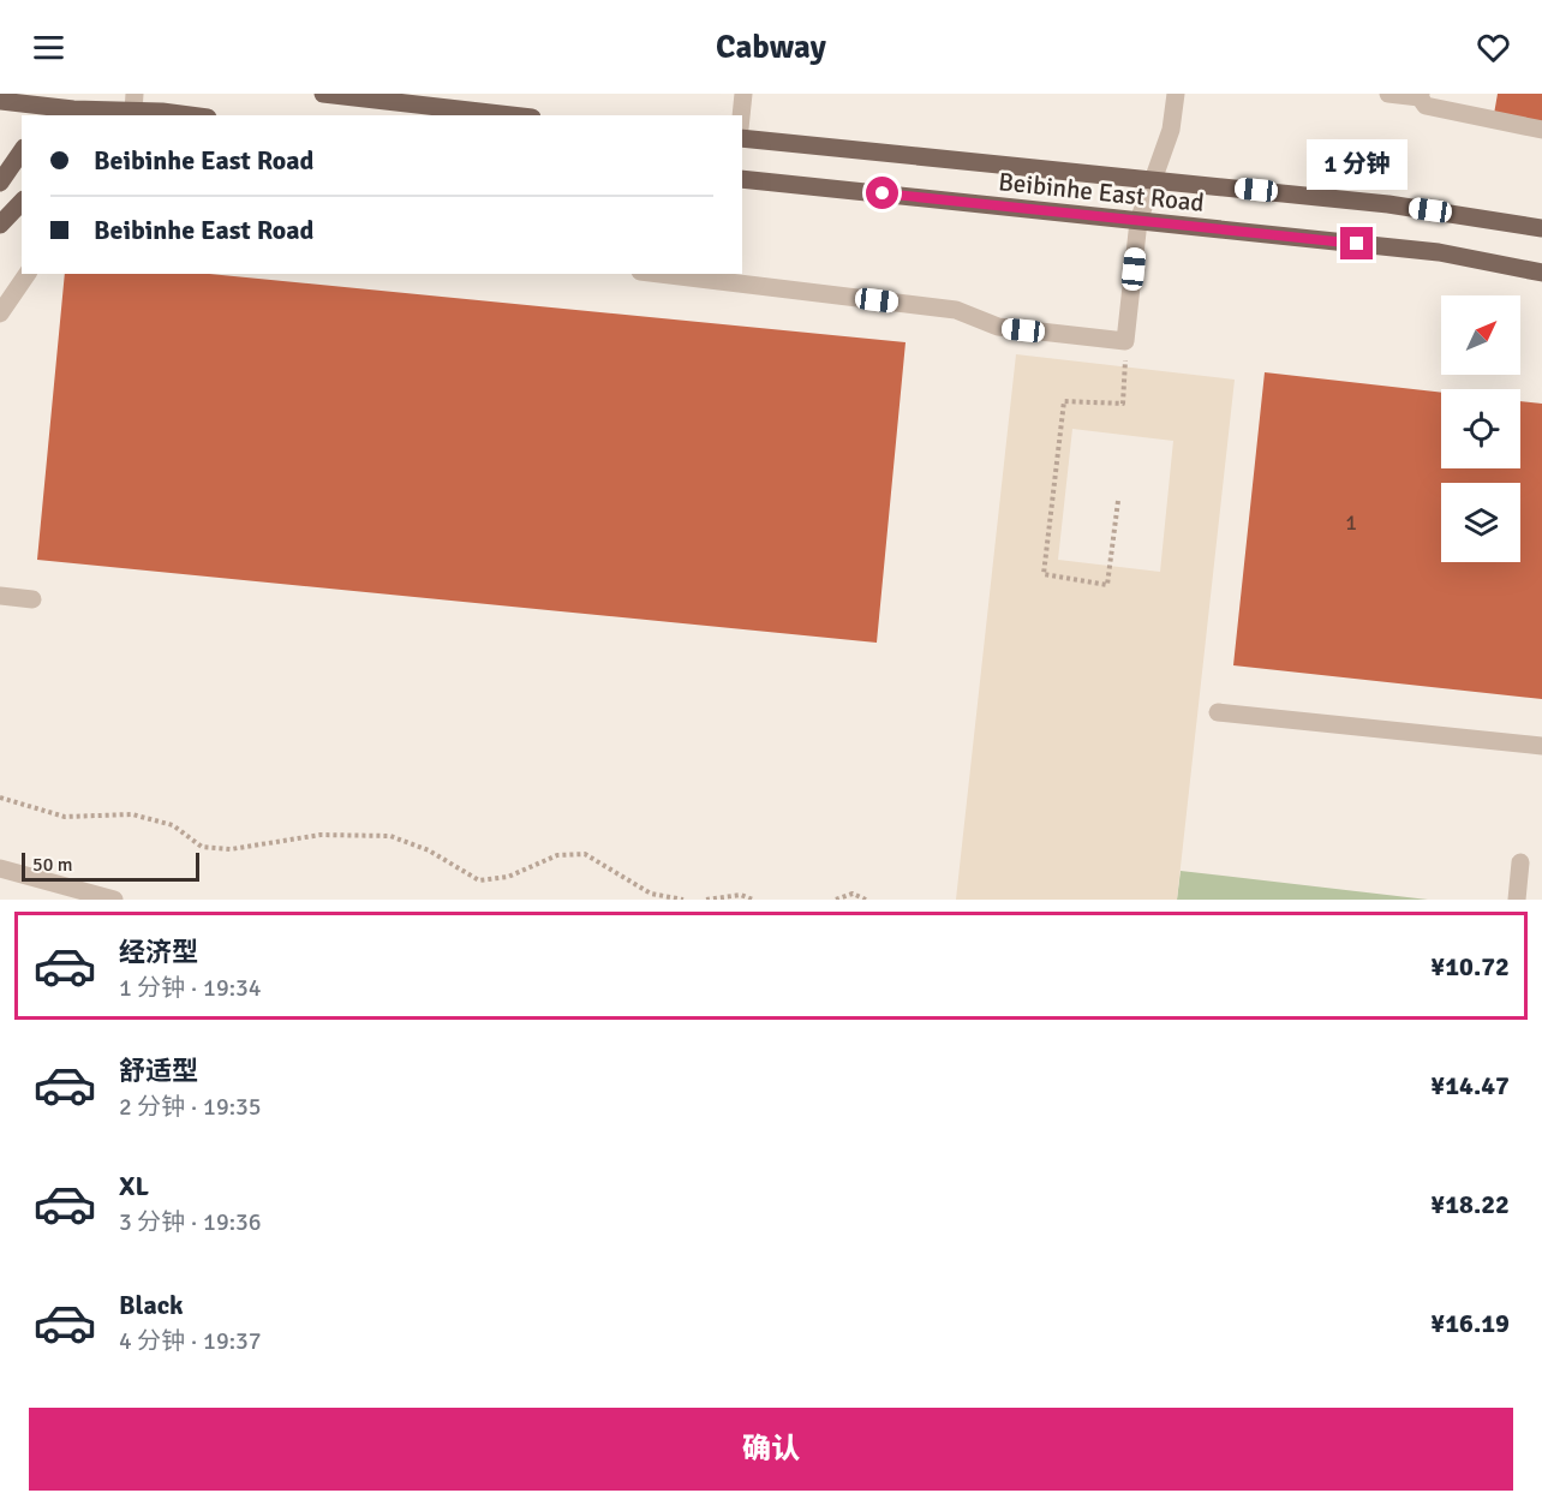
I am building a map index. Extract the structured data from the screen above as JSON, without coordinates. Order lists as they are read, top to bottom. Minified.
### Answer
{"streets":{"main road":["Beibinhe East Road"]},"house_numbers":["1"],"scale_bar":"50 m","north":"top right","page":{"header":"Cabway","banner":["Beibinhe East Road","Beibinhe East Road"],"bubble":"1 分钟","scale":"50 m","list":[{"name":"经济型","note":"1 分钟 · 19:34","value":"¥10.72"},{"name":"舒适型","note":"2 分钟 · 19:35","value":"¥14.47"},{"name":"XL","note":"3 分钟 · 19:36","value":"¥18.22"},{"name":"Black","note":"4 分钟 · 19:37","value":"¥16.19"}],"buttons":"确认"}}
